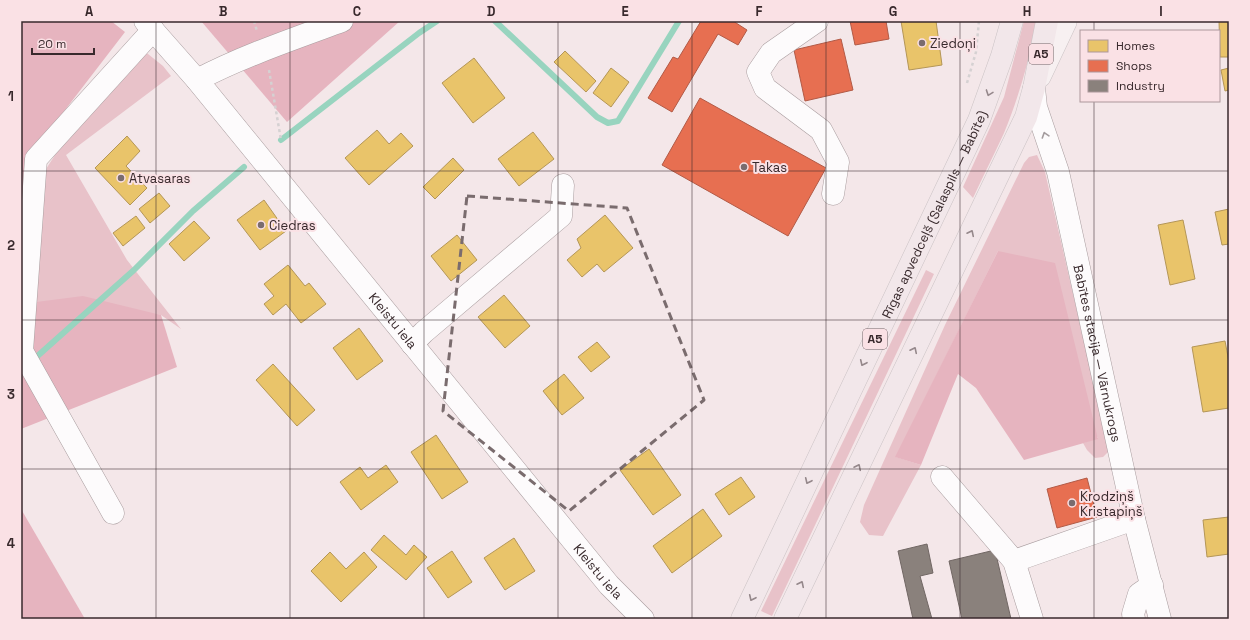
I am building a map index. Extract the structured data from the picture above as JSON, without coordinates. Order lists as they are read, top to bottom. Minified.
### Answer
{"streets":{"highway":["A5","Rīgas apvedceļš (Salaspils — Babīte)"],"street":["Kleistu iela","Babītes stacija — Vārnukrogs"]},"crossings":[["A5","Babītes stacija — Vārnukrogs"]],"one_way":["Babītes stacija — Vārnukrogs"],"places":["Ziedoņi","Takas","Atvasaras","Ciedras","Krodziņš Kristapiņš"],"legend":["Homes","Shops","Industry"],"scale_bar":"20 m","grid":{"columns":["A","B","C","D","E","F","G","H","I"],"rows":["1","2","3","4"]}}
